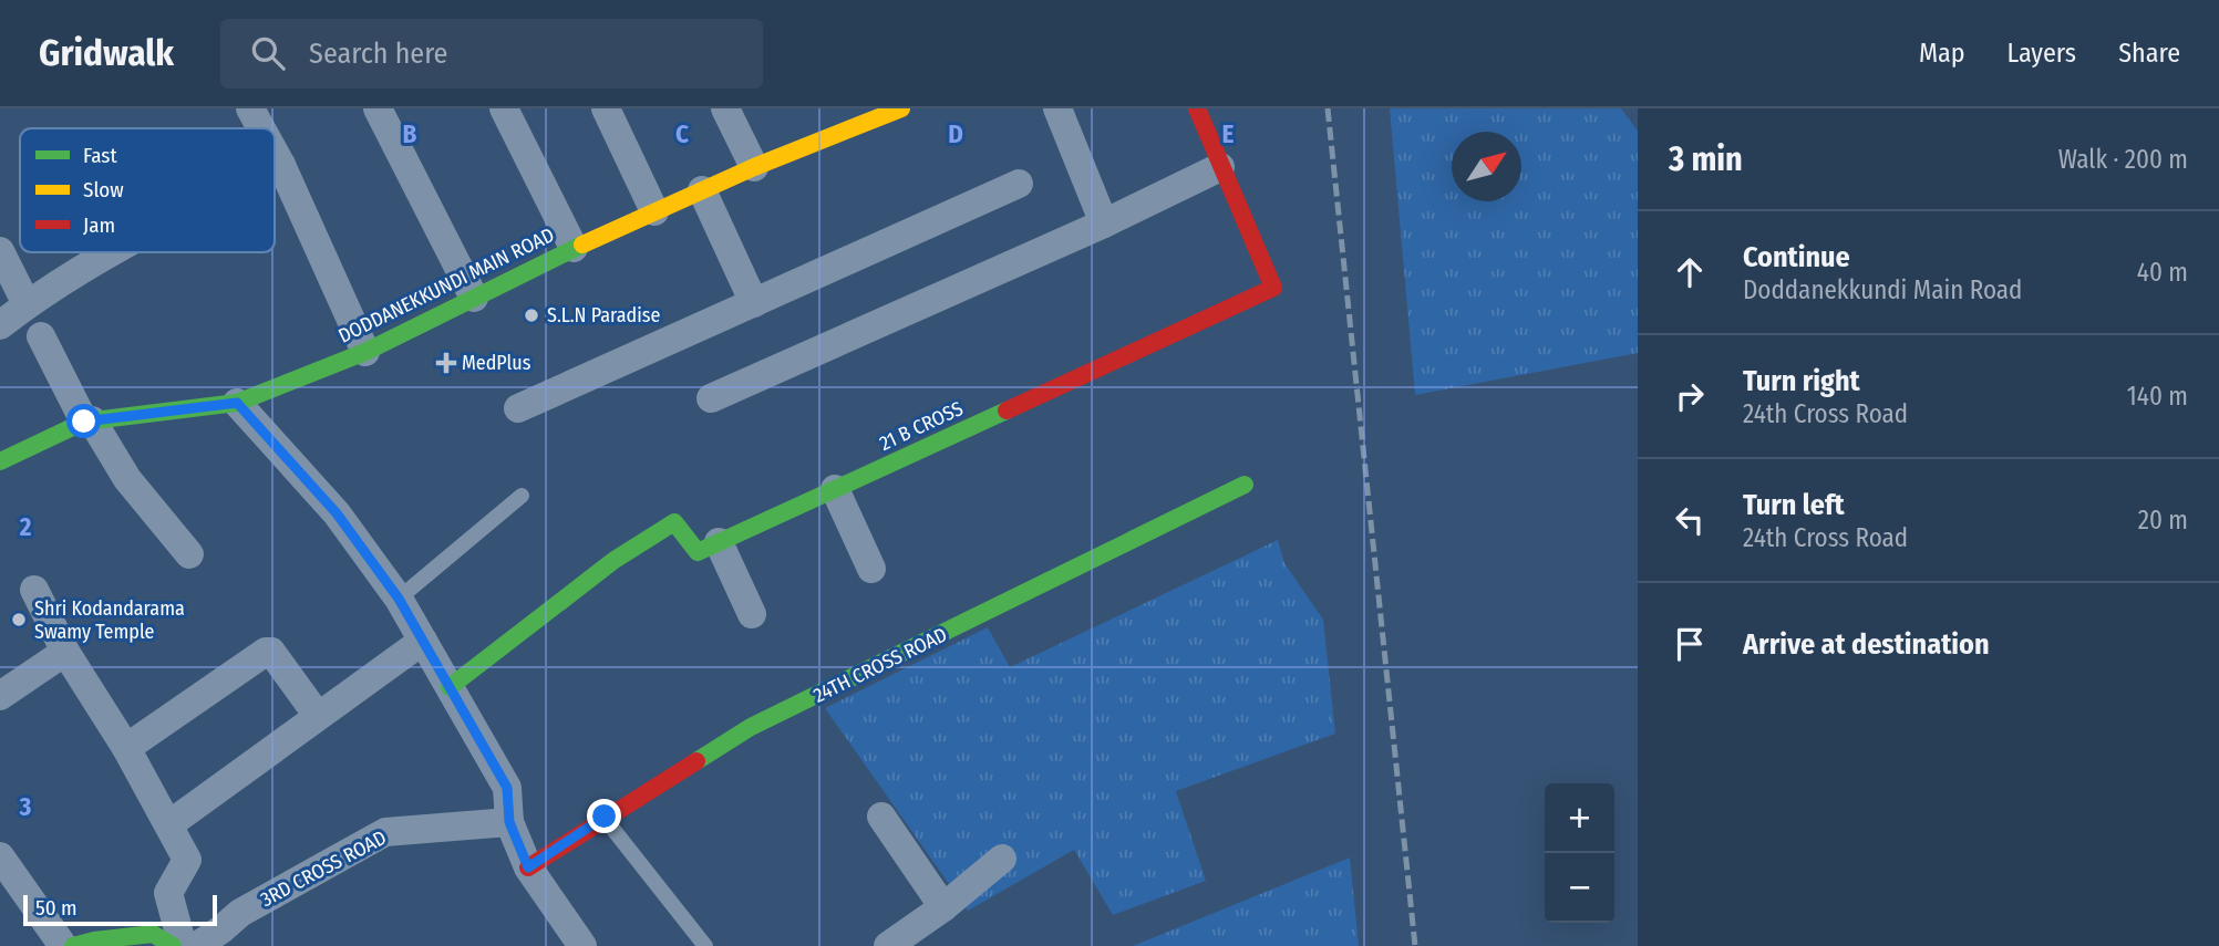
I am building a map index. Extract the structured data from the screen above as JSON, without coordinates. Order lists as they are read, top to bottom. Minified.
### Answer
{"streets":{"street":["DODDANEKKUNDI MAIN ROAD","21 B CROSS","24TH CROSS ROAD","3RD CROSS ROAD"]},"places":{"other":["S.L.N Paradise","Shri Kodandarama Swamy Temple"],"health":["MedPlus"]},"legend":["Fast","Slow","Jam"],"scale_bar":"50 m","north":"top right","page":{"header":"Gridwalk","search":"Search here","nav":["Map","Layers","Share"],"heading":["3 min","Walk · 200 m"],"list":[["Continue","Doddanekkundi Main Road","40 m"],["Turn right","24th Cross Road","140 m"],["Turn left","24th Cross Road","20 m"],"Arrive at destination"],"map_buttons":["+","−"],"scale":"50 m"},"grid":{"columns":["B","C","D","E"],"rows":["2","3"]}}
